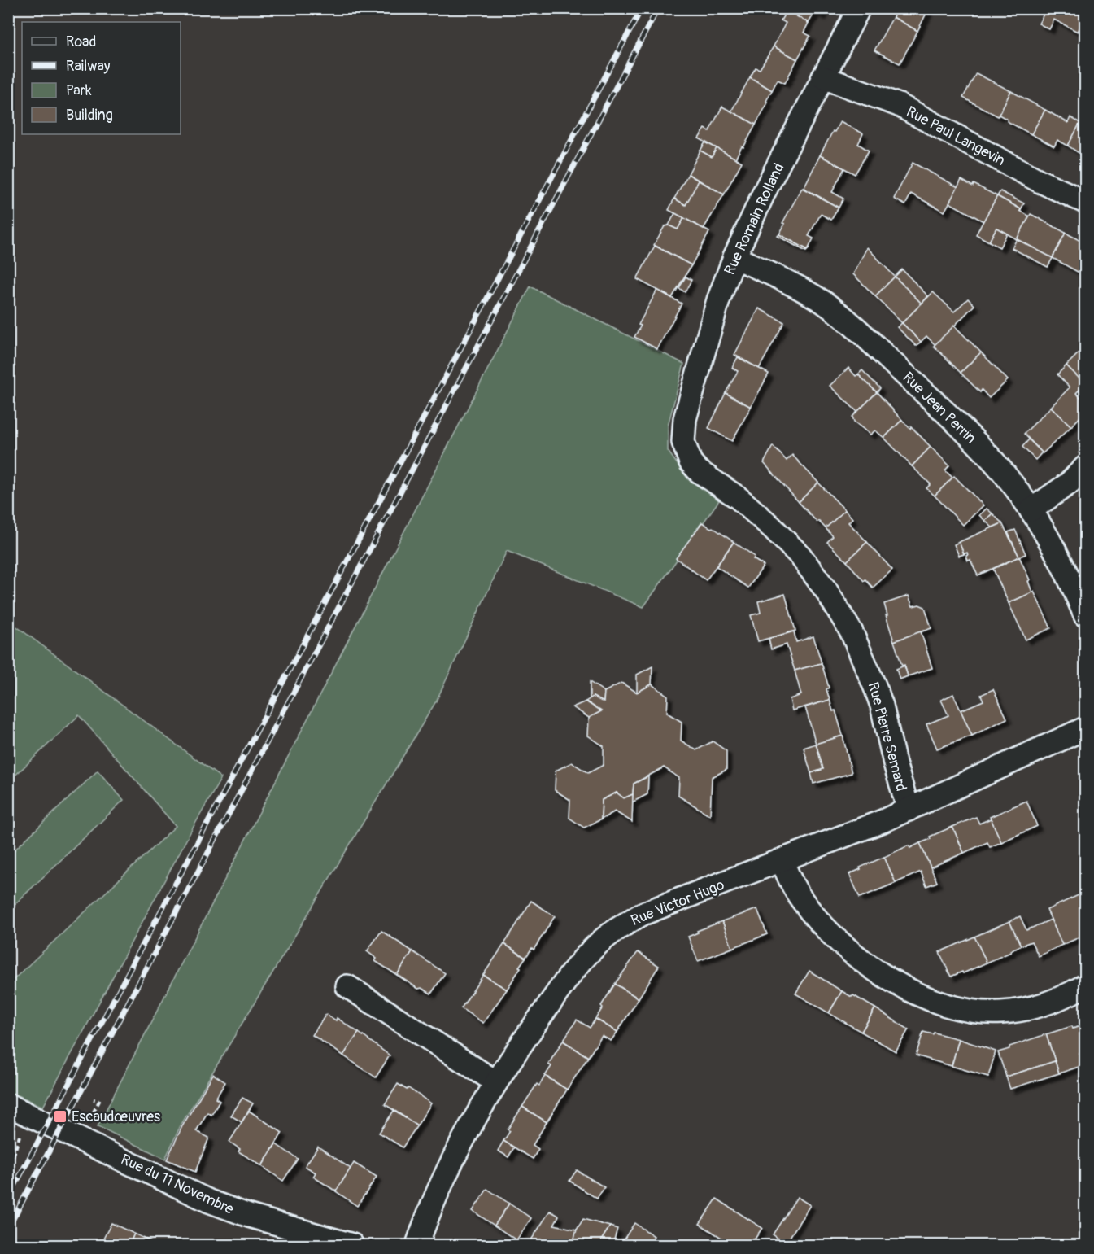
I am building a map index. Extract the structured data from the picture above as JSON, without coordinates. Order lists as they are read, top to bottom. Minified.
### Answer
{"streets":{"street":["Rue Paul Langevin","Rue Romain Rolland","Rue Jean Perrin","Rue Pierre Semard","Rue Victor Hugo","Rue du 11 Novembre"]},"crossings":[["Rue Paul Langevin","Rue Romain Rolland"],["Rue Romain Rolland","Rue Jean Perrin"],["Rue Romain Rolland","Rue Pierre Semard"],["Rue Pierre Semard","Rue Victor Hugo"]],"places":{"transit":["Escaudœuvres"]},"legend":["Road","Railway","Park","Building"]}
